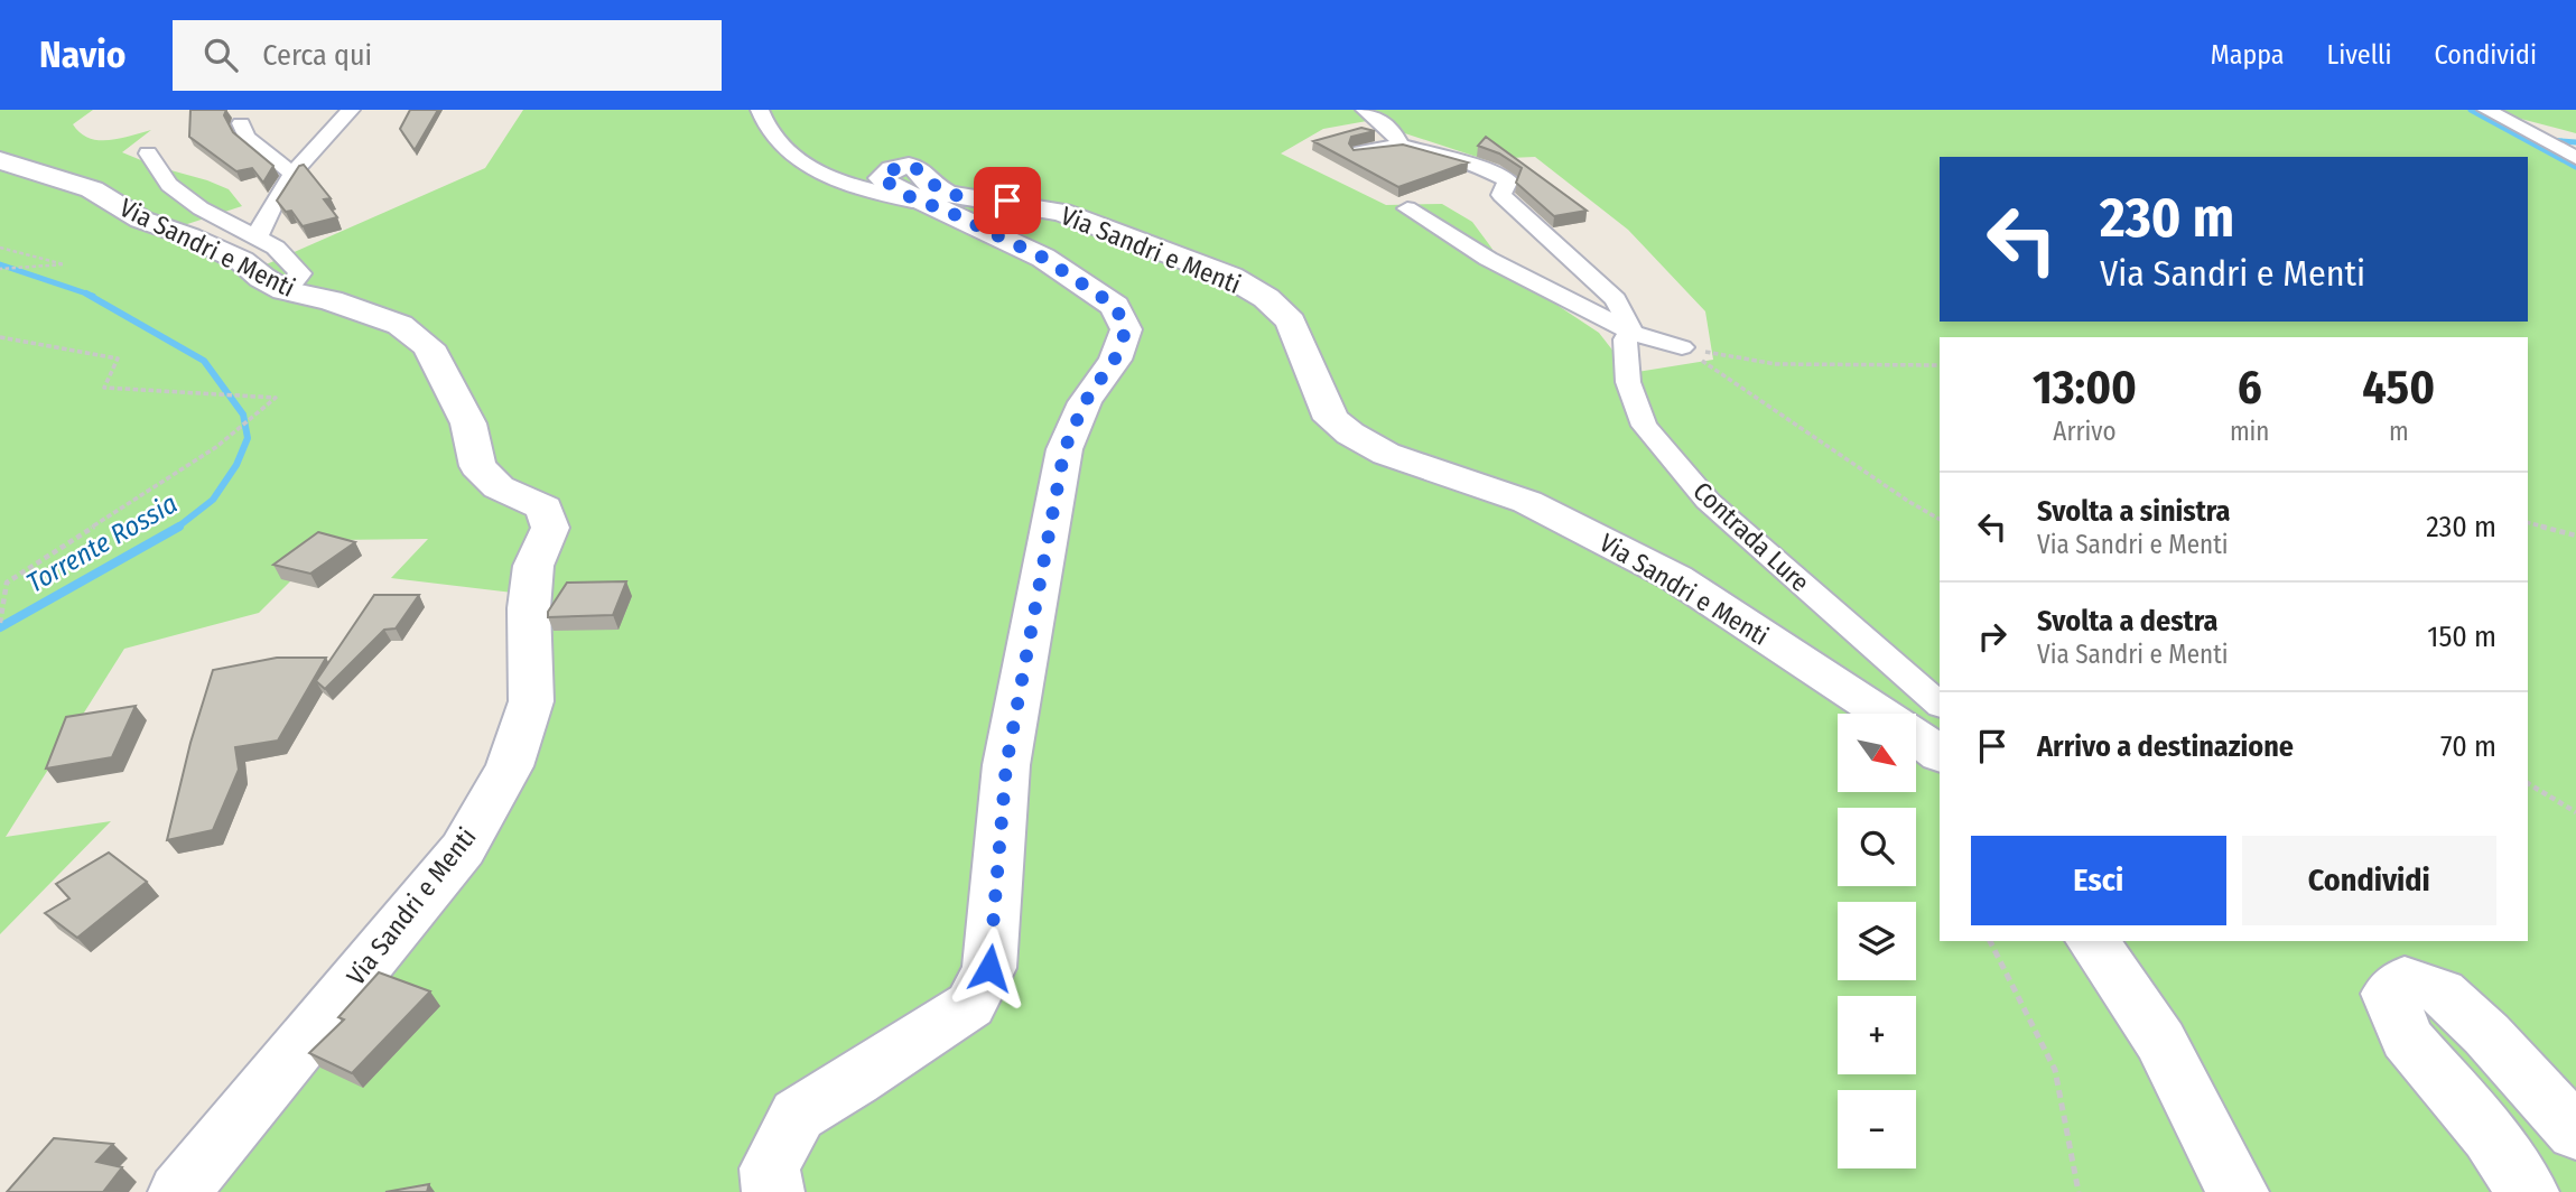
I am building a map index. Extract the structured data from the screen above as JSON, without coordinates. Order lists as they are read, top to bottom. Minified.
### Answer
{"streets":{"main road":["Via Sandri e Menti"],"street":["Contrada Lure"]},"water":["Torrente Rossia"],"north":"bottom right","page":{"header":"Navio","search":"Cerca qui","nav":["Mappa","Livelli","Condividi"],"turn":["230 m","Via Sandri e Menti"],"eta":["13:00","Arrivo","6","min","450","m"],"list":[{"name":"Svolta a sinistra","note":"Via Sandri e Menti","value":"230 m"},{"name":"Svolta a destra","note":"Via Sandri e Menti","value":"150 m"},{"name":"Arrivo a destinazione","value":"70 m"}],"map_buttons":["+","−"],"buttons":["Esci","Condividi"]}}
